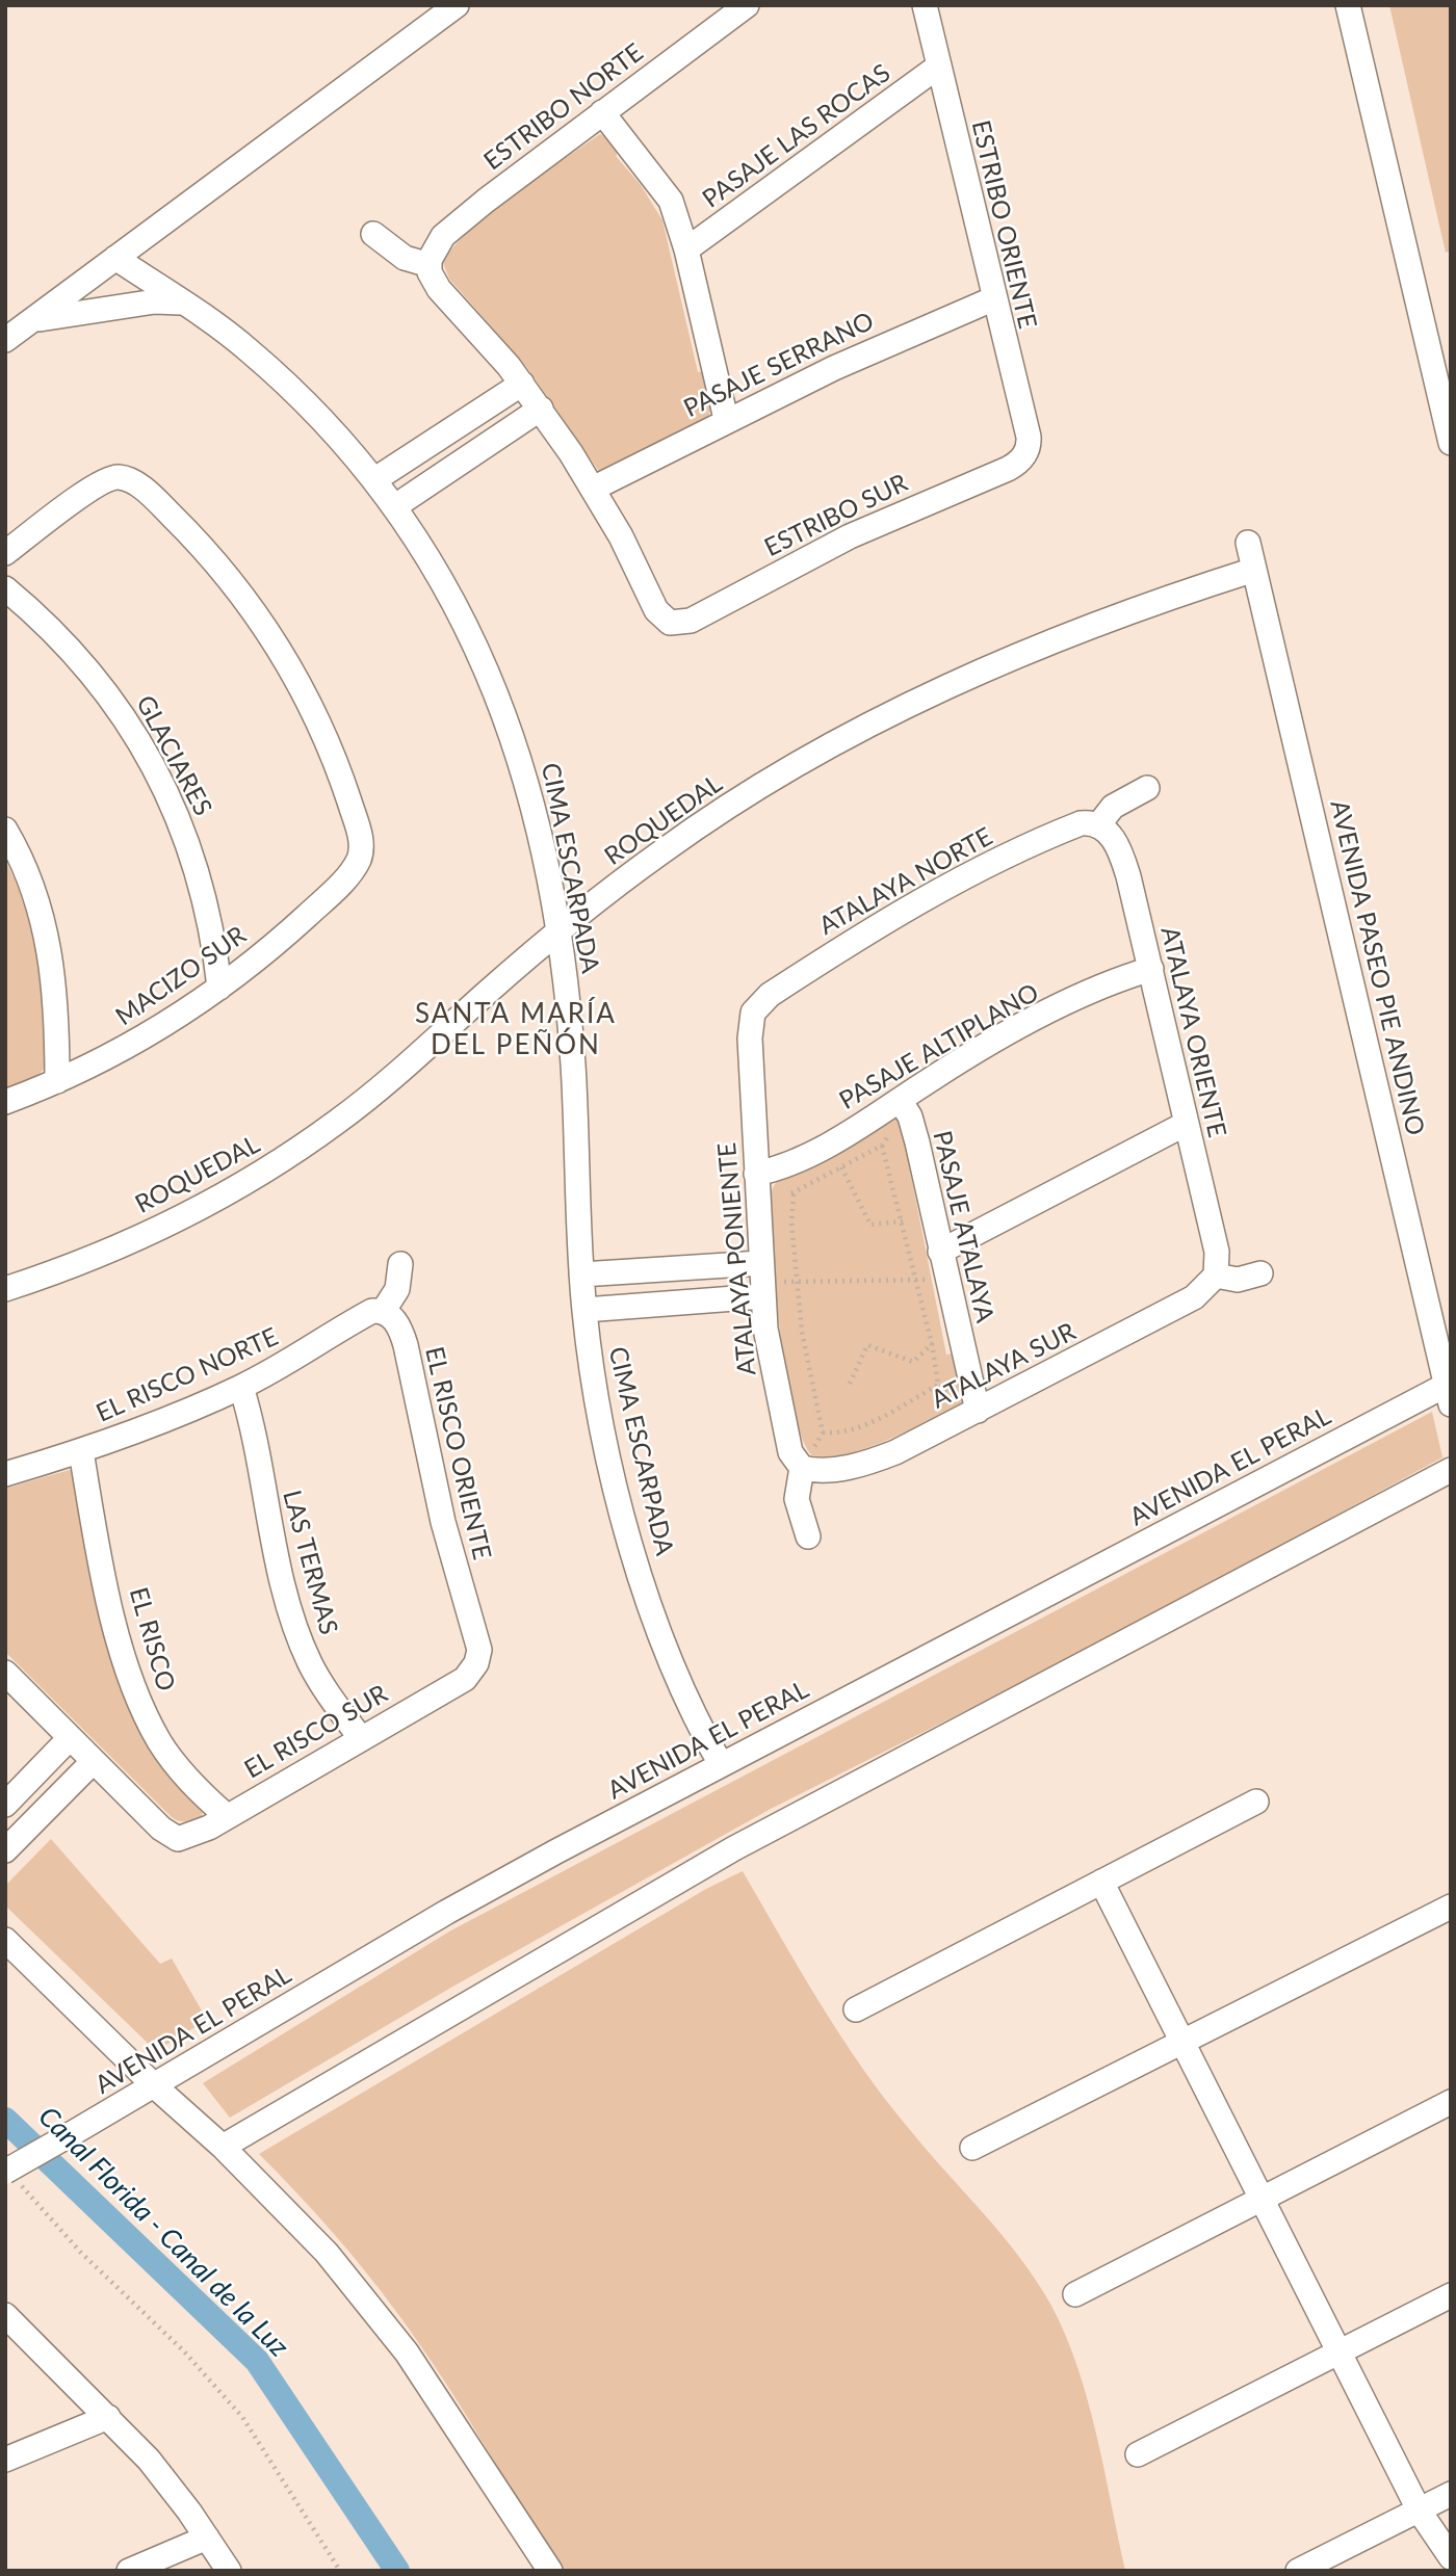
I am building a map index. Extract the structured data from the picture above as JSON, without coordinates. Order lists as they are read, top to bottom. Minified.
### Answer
{"streets":{"street":["ESTRIBO NORTE","PASAJE LAS ROCAS","ESTRIBO ORIENTE","PASAJE SERRANO","ESTRIBO SUR","GLACIARES","ROQUEDAL","CIMA ESCARPADA","ATALAYA NORTE","AVENIDA PASEO PIE ANDINO","MACIZO SUR","ATALAYA ORIENTE","PASAJE ALTIPLANO","PASAJE ATALAYA","ATALAYA PONIENTE","ATALAYA SUR","EL RISCO NORTE","EL RISCO ORIENTE","AVENIDA EL PERAL","LAS TERMAS","EL RISCO","EL RISCO SUR"]},"crossings":[["PASAJE LAS ROCAS","ESTRIBO ORIENTE"],["ESTRIBO ORIENTE","PASAJE SERRANO"],["ESTRIBO ORIENTE","ESTRIBO SUR"],["PASAJE SERRANO","ESTRIBO SUR"],["GLACIARES","MACIZO SUR"],["ROQUEDAL","CIMA ESCARPADA"],["ROQUEDAL","AVENIDA PASEO PIE ANDINO"],["CIMA ESCARPADA","AVENIDA EL PERAL"],["ATALAYA NORTE","ATALAYA ORIENTE"],["ATALAYA NORTE","ATALAYA PONIENTE"],["AVENIDA PASEO PIE ANDINO","AVENIDA EL PERAL"],["ATALAYA ORIENTE","PASAJE ALTIPLANO"],["ATALAYA ORIENTE","ATALAYA SUR"],["PASAJE ALTIPLANO","PASAJE ATALAYA"],["PASAJE ALTIPLANO","ATALAYA PONIENTE"],["PASAJE ATALAYA","ATALAYA SUR"],["ATALAYA PONIENTE","ATALAYA SUR"],["EL RISCO NORTE","EL RISCO ORIENTE"],["EL RISCO NORTE","LAS TERMAS"],["EL RISCO NORTE","EL RISCO"],["EL RISCO ORIENTE","EL RISCO SUR"],["LAS TERMAS","EL RISCO SUR"],["EL RISCO","EL RISCO SUR"]],"districts":["SANTA MARÍA DEL PEÑÓN"],"water":["Canal Florida - Canal de la Luz"]}
